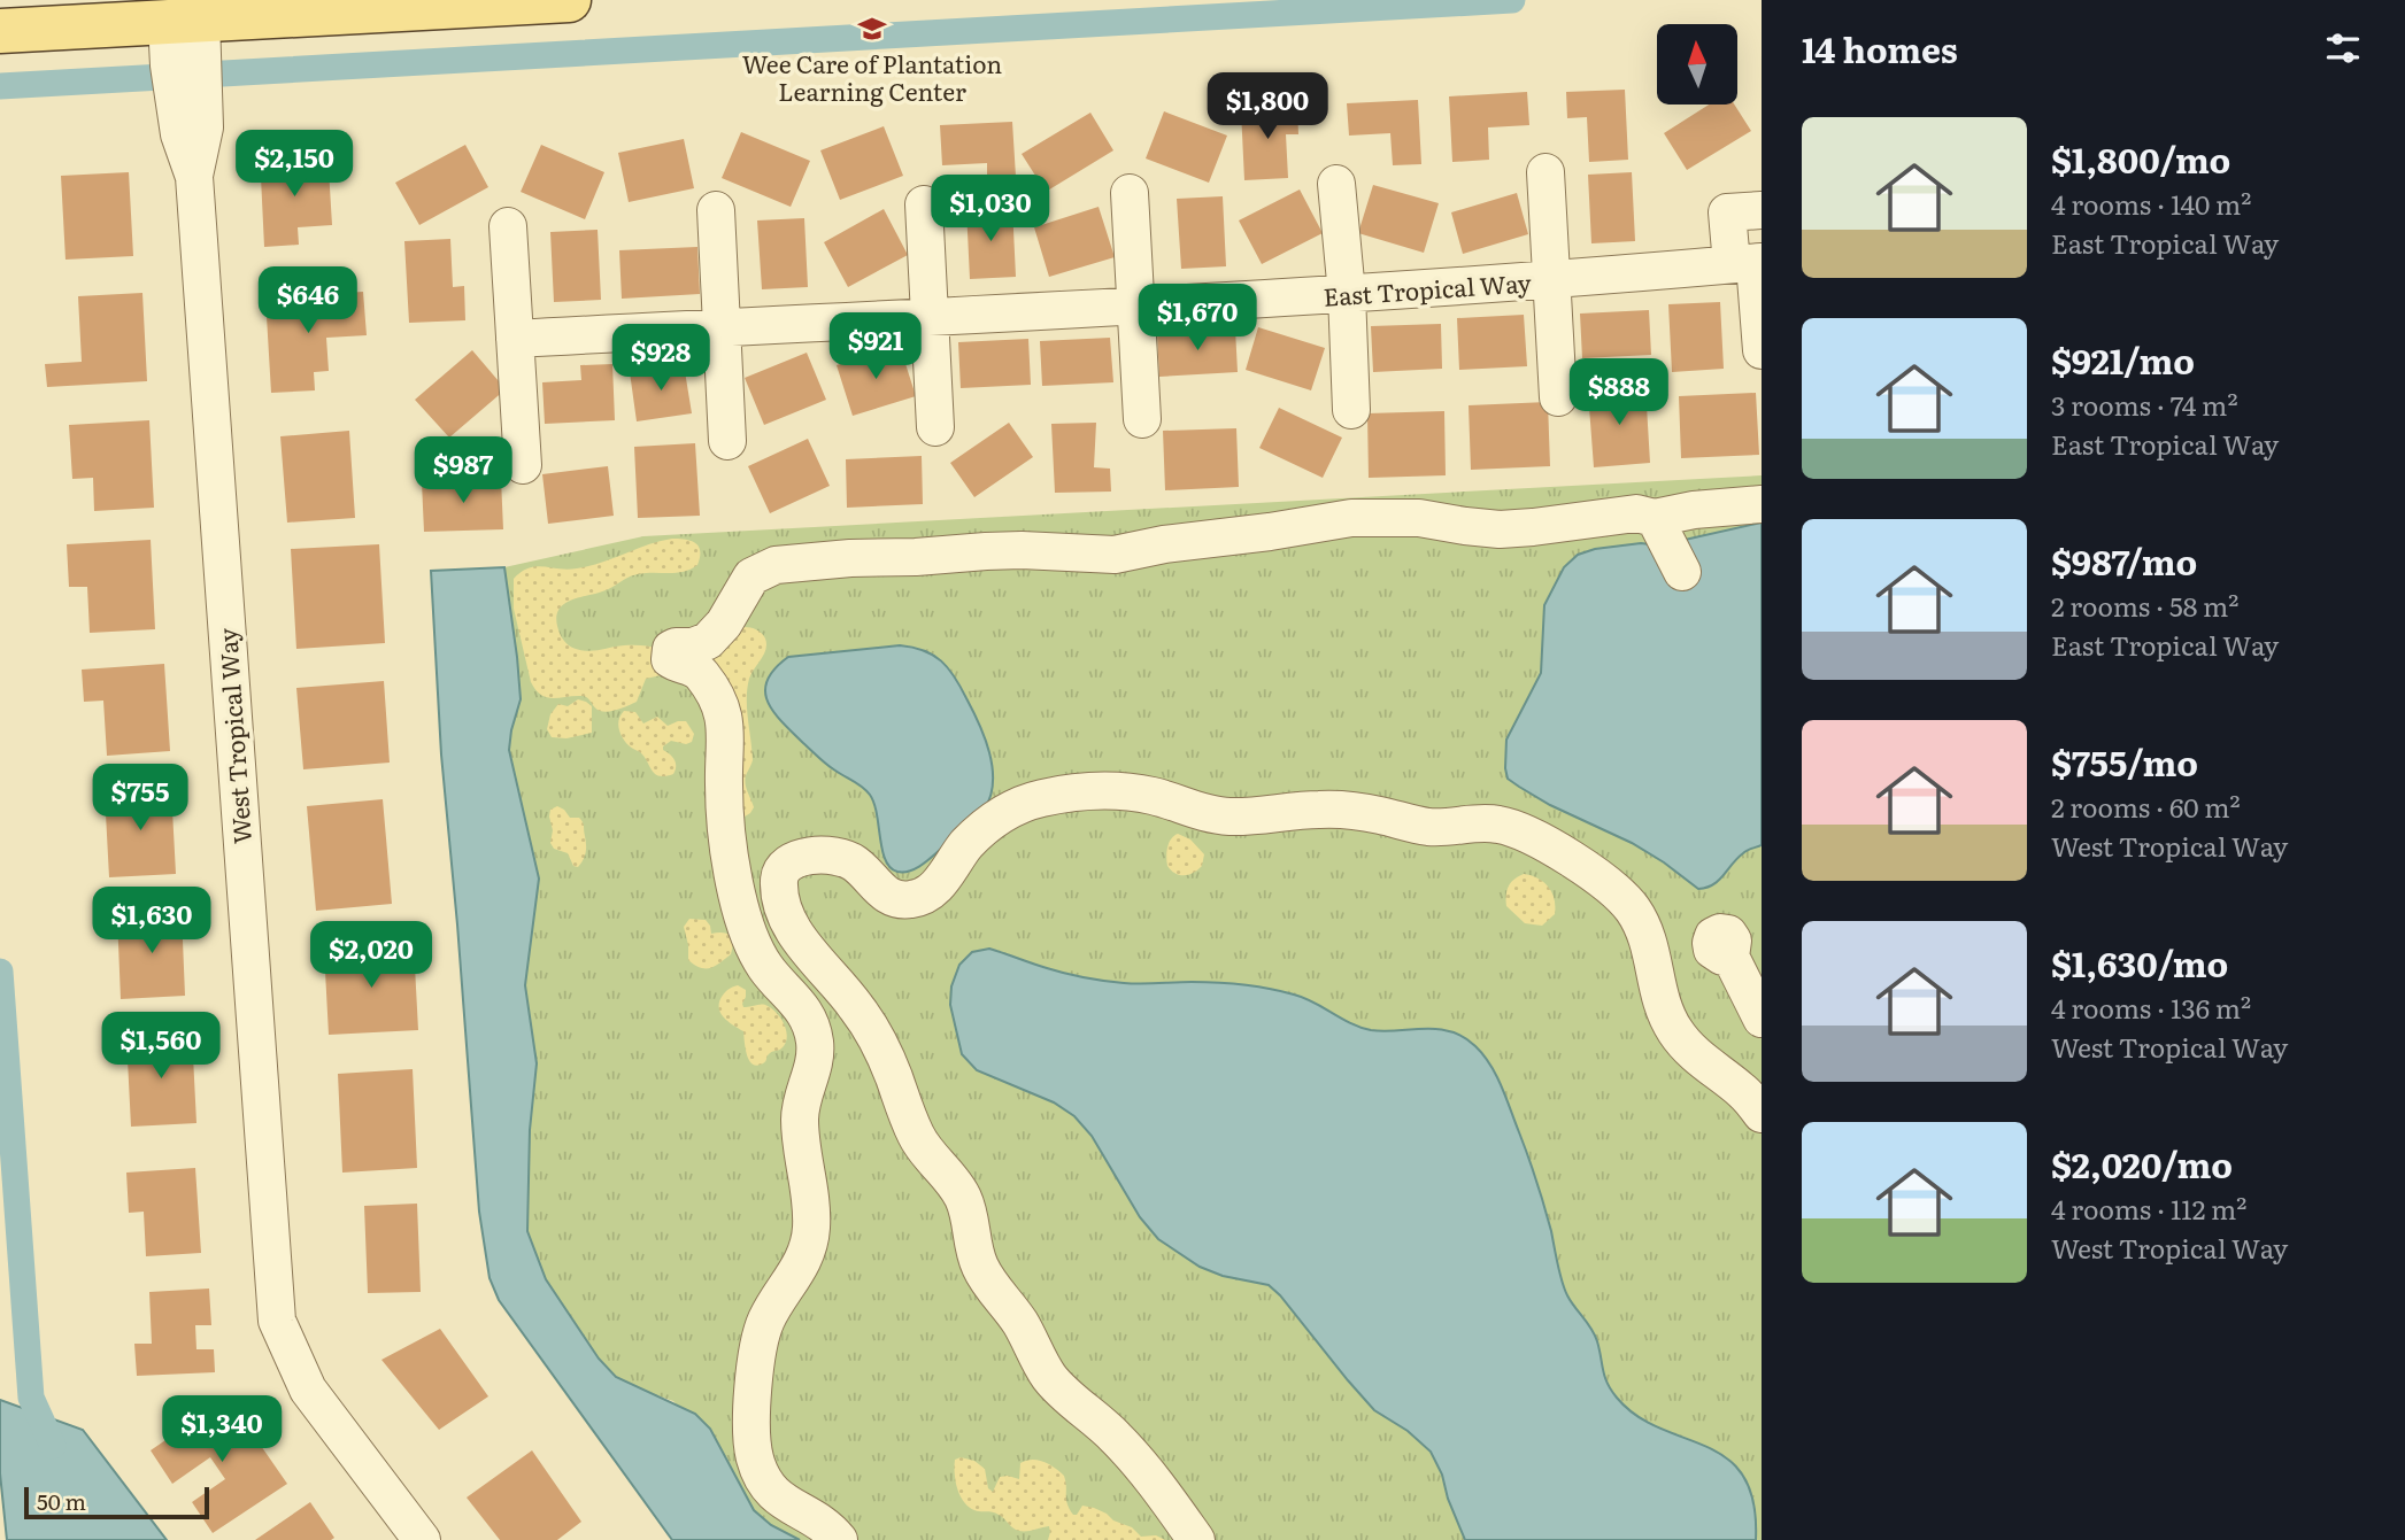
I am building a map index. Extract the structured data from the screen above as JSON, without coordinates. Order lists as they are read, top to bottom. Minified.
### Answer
{"streets":{"street":["East Tropical Way","West Tropical Way"]},"places":{"school or university":["Wee Care of Plantation Learning Center"]},"scale_bar":"50 m","north":"top","page":{"heading":"14 homes","price":["$1,800","$2,150","$1,030","$646","$1,670","$921","$928","$888","$987","$755","$1,630","$2,020","$1,560","$1,340"],"list":[{"name":"$1,800/mo","note":"4 rooms · 140 m² · East Tropical Way"},{"name":"$921/mo","note":"3 rooms · 74 m² · East Tropical Way"},{"name":"$987/mo","note":"2 rooms · 58 m² · East Tropical Way"},{"name":"$755/mo","note":"2 rooms · 60 m² · West Tropical Way"},{"name":"$1,630/mo","note":"4 rooms · 136 m² · West Tropical Way"},{"name":"$2,020/mo","note":"4 rooms · 112 m² · West Tropical Way"}],"scale":"50 m"}}
